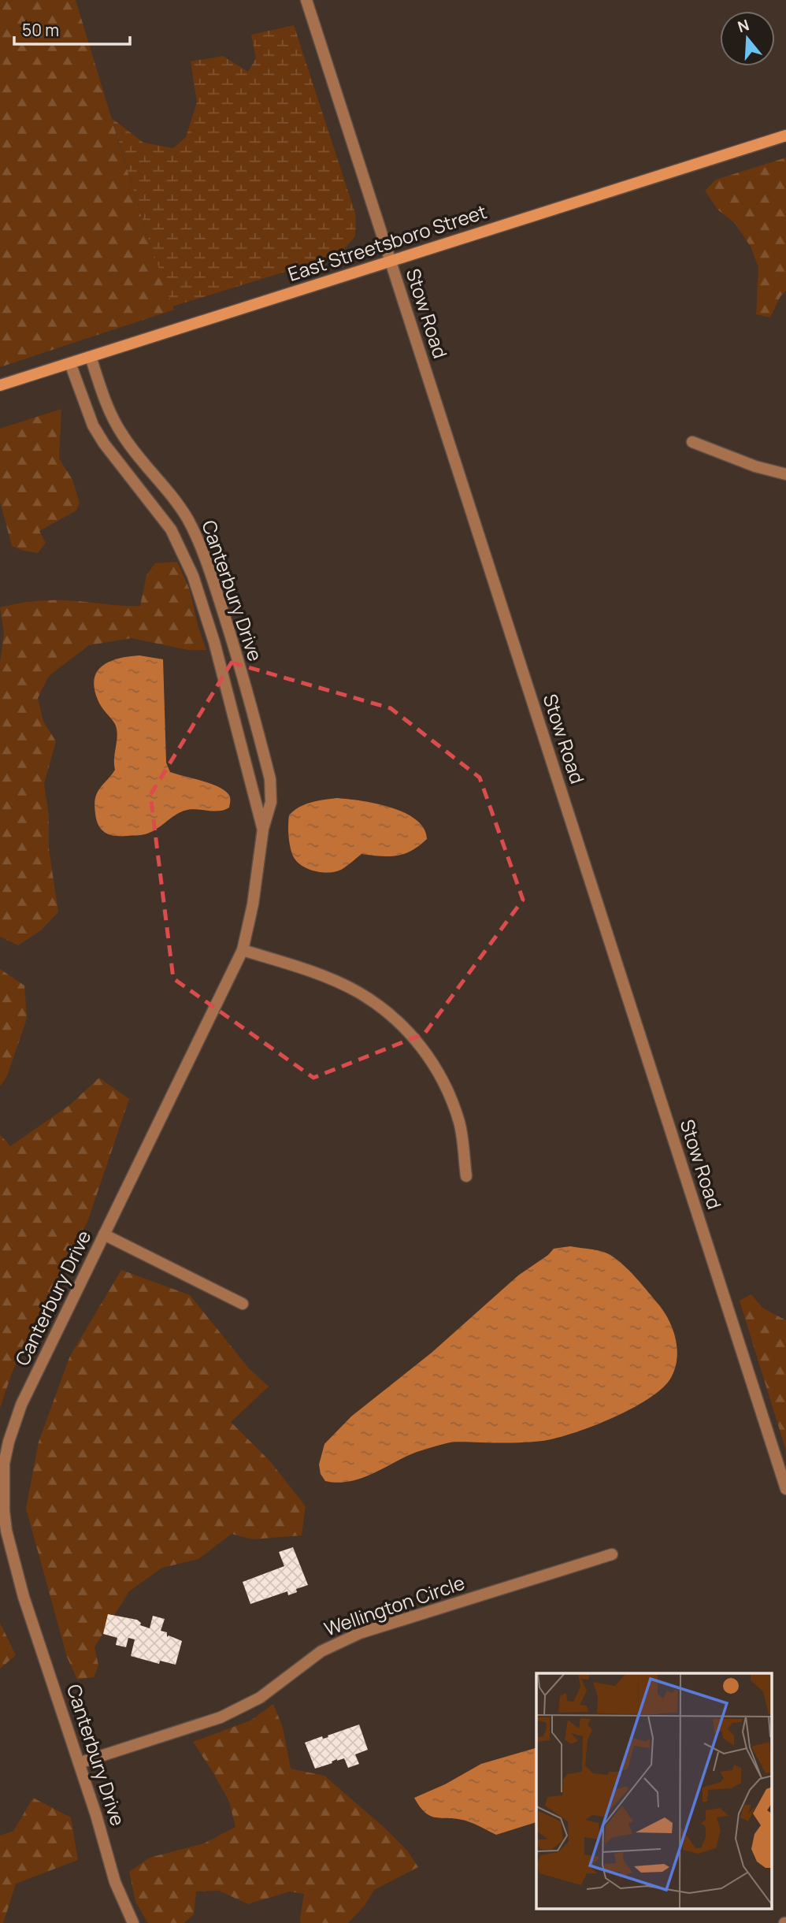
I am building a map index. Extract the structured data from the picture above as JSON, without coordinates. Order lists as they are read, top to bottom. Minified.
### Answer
{"streets":{"main road":["East Streetsboro Street"],"street":["Stow Road","Canterbury Drive","Wellington Circle"]},"crossings":[["East Streetsboro Street","Stow Road"],["East Streetsboro Street","Canterbury Drive"],["Canterbury Drive","Wellington Circle"]],"scale_bar":"50 m","north":"top"}
